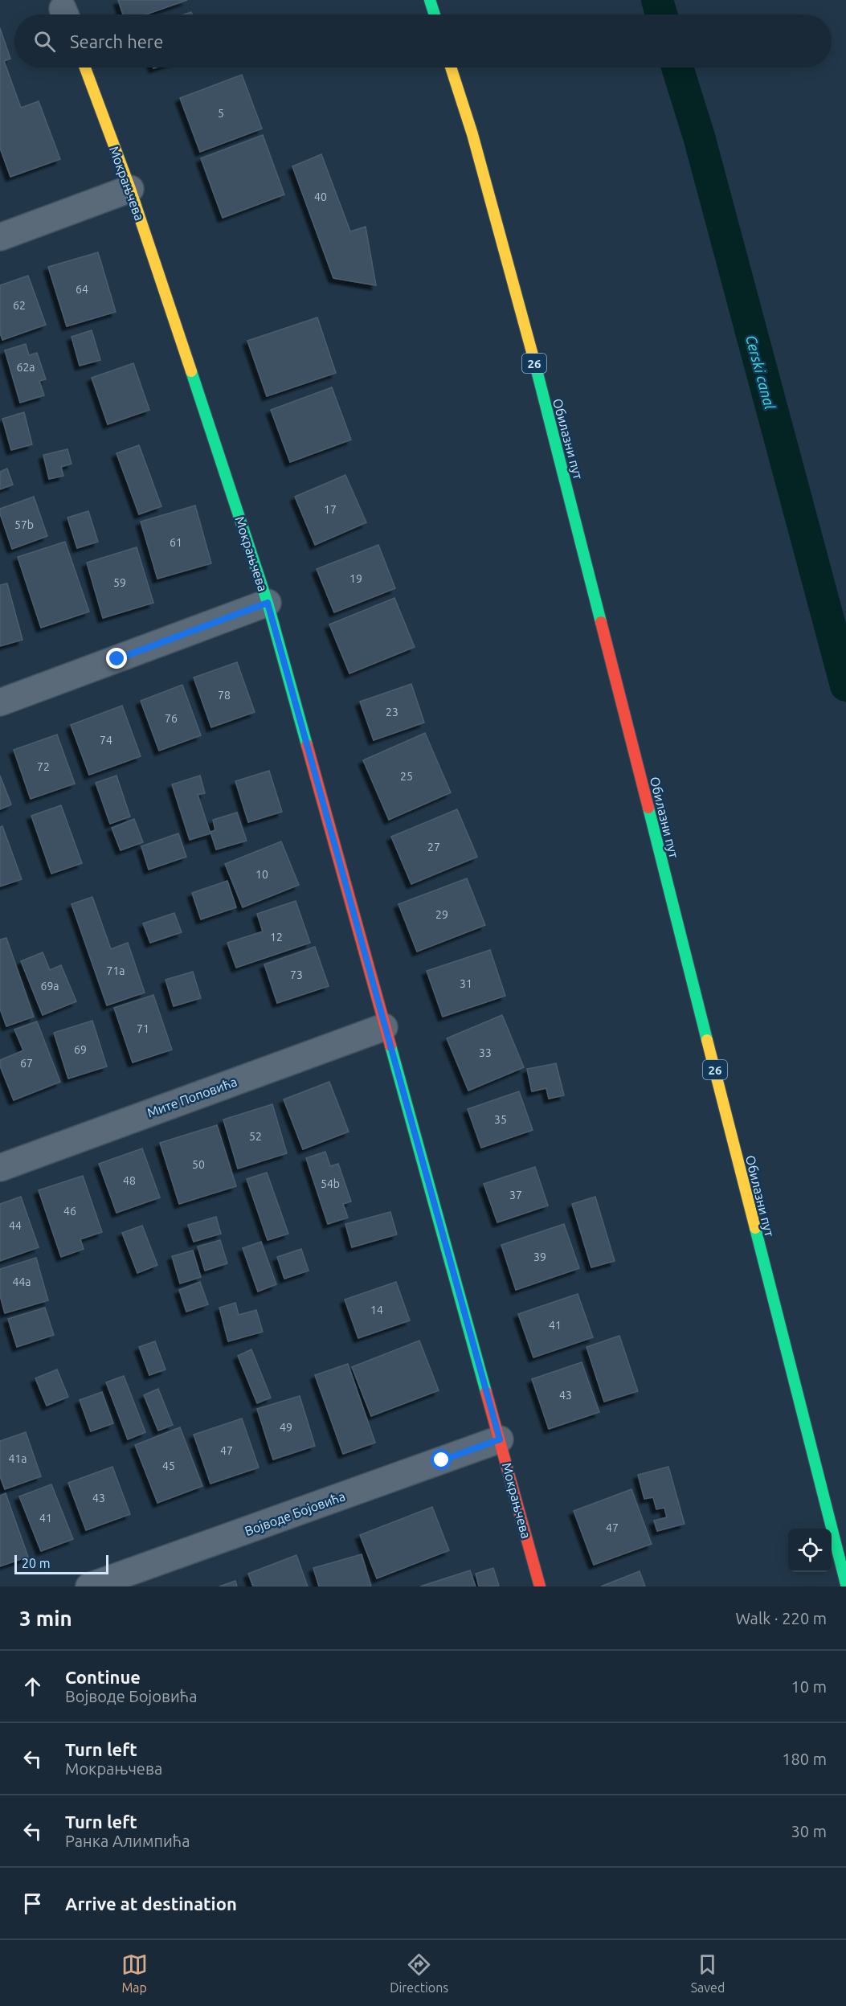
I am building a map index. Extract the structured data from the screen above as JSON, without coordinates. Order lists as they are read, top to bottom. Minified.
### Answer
{"streets":{"street":["Мокрањчева","26","Обилазни пут","Мите Поповића","Војводе Бојовића"]},"crossings":[["Мокрањчева","Мите Поповића"],["Мокрањчева","Војводе Бојовића"]],"water":["Cerski canal"],"house_numbers":["5","40","64","62","62a","17","57b","61","19","59","78","23","76","74","72","25","27","10","29","12","71a","73","31","69a","71","69","33","67","35","52","50","48","54b","37","46","44","39","44a","14","41","43","49","47","41a","45","43","41","47"],"scale_bar":"20 m","page":{"search":"Search here","scale":"20 m","heading":["3 min","Walk · 220 m"],"list":[["Continue","Војводе Бојовића","10 m"],["Turn left","Мокрањчева","180 m"],["Turn left","Ранка Алимпића","30 m"],"Arrive at destination"],"nav":["Map","Directions","Saved"]}}
